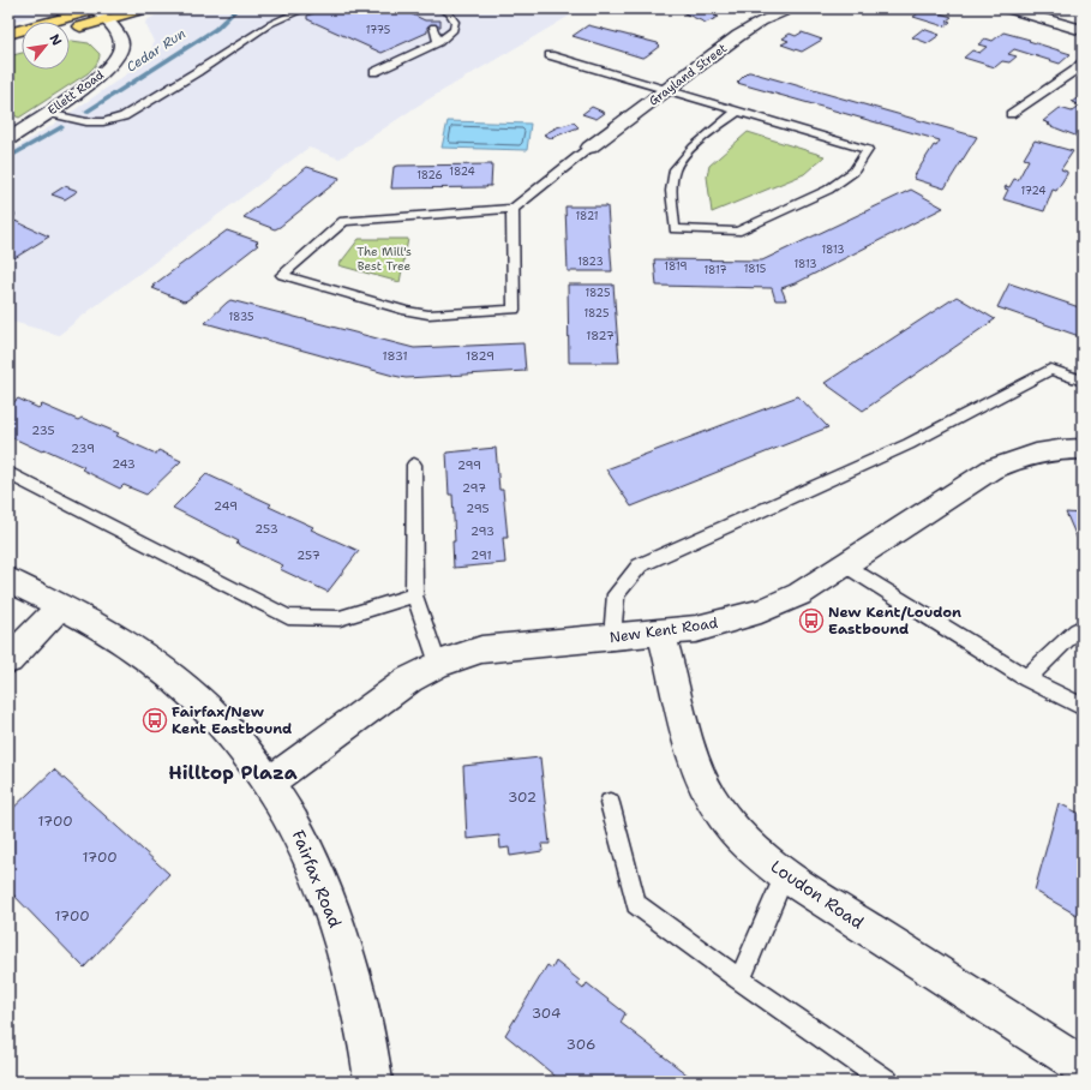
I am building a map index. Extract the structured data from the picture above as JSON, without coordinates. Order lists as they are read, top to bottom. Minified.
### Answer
{"streets":{"street":["Grayland Street","Ellett Road","New Kent Road","Fairfax Road","Loudon Road"]},"crossings":[["New Kent Road","Fairfax Road"],["New Kent Road","Loudon Road"]],"districts":["Hilltop Plaza"],"water":["Cedar Run"],"parks":["The Mill's Best Tree"],"places":{"bus stop":["New Kent/Loudon Eastbound","Fairfax/New Kent Eastbound"]},"house_numbers":["1775","1824","1826","1724","1821","1813","1823","1813","1819","1815","1817","1825","1825","1835","1827","1831","1829","235","239","243","299","297","249","295","253","293","257","291","302","1700","1700","1700","304","306"],"north":"top right"}
